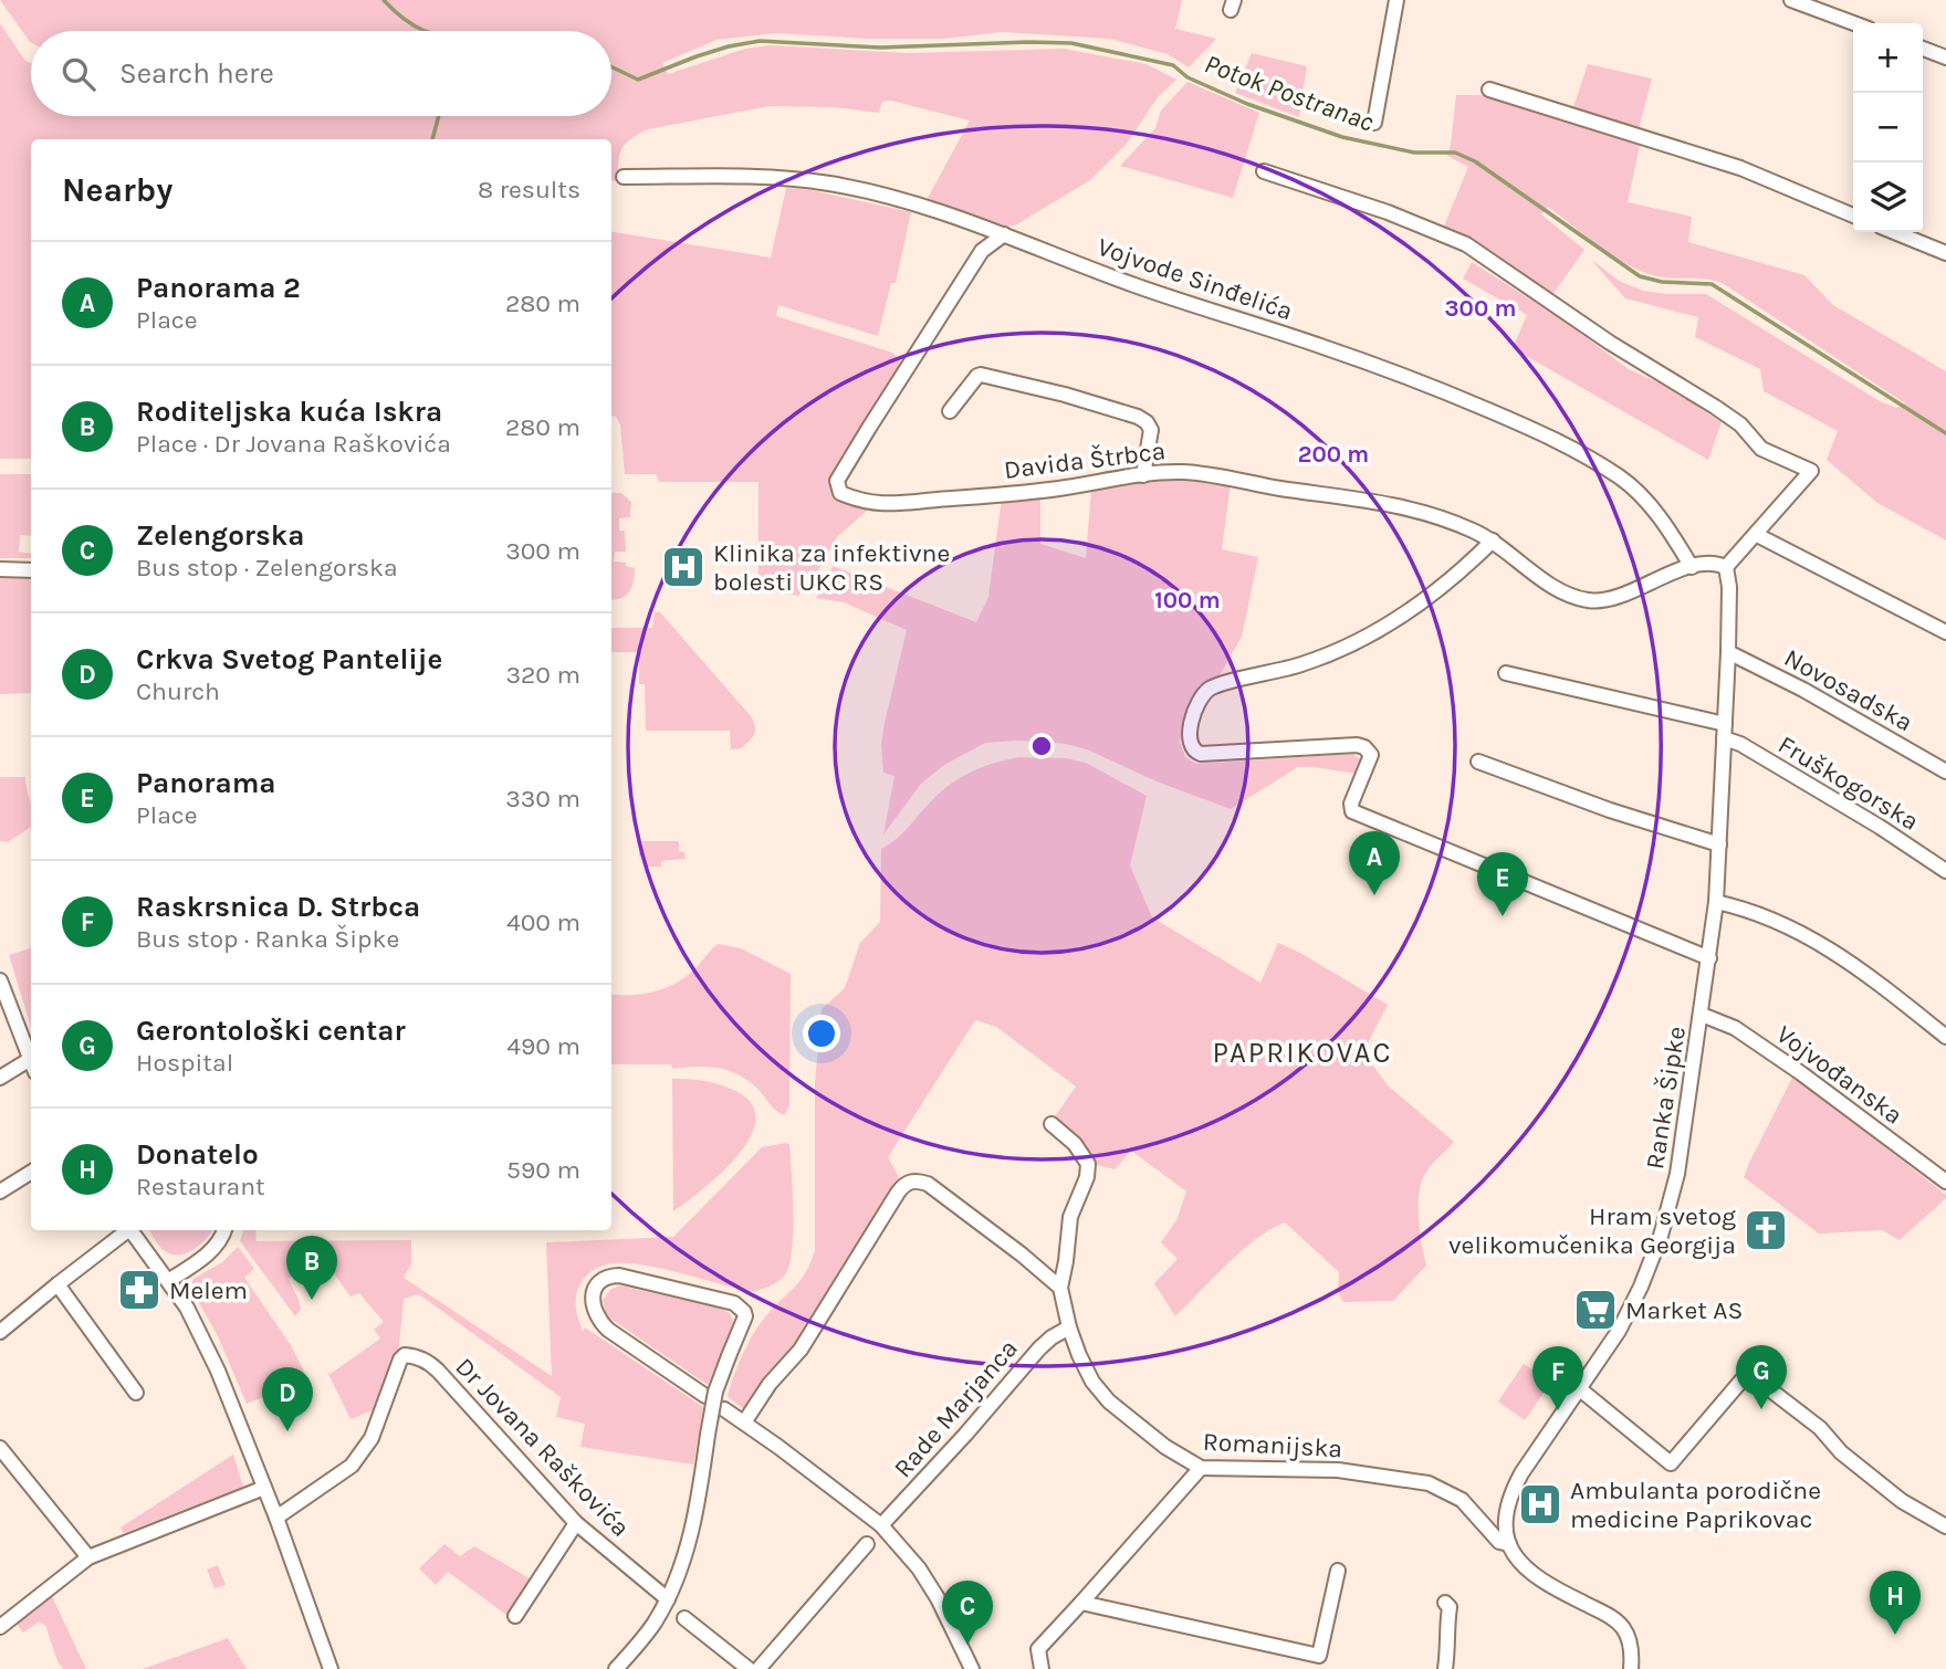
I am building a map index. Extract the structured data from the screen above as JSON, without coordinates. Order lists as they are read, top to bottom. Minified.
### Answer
{"streets":{"street":["Vojvode Sinđelića","Davida Štrbca","Novosadska","Fruškogorska","Vojvođanska","Ranka Šipke","Rade Marjanca","Romanijska","Dr Jovana Raškovića"]},"crossings":[["Vojvode Sinđelića","Davida Štrbca"],["Davida Štrbca","Ranka Šipke"],["Novosadska","Ranka Šipke"],["Fruškogorska","Ranka Šipke"],["Vojvođanska","Ranka Šipke"],["Ranka Šipke","Romanijska"],["Rade Marjanca","Romanijska"]],"districts":["PAPRIKOVAC"],"water":["Potok Postranac"],"places":{"hospital":["Klinika za infektivne bolesti UKC RS","Ambulanta porodične medicine Paprikovac"],"church":["Hram svetog velikomučenika Georgija"],"pharmacy":["Melem"],"supermarket":["Market AS"]},"page":{"map_buttons":["+","−"],"search":"Search here","heading":["Nearby","8 results"],"list":[{"mark":"A","name":"Panorama 2","note":"Place","value":"280 m"},{"mark":"B","name":"Roditeljska kuća Iskra","note":"Place · Dr Jovana Raškovića","value":"280 m"},{"mark":"C","name":"Zelengorska","note":"Bus stop · Zelengorska","value":"300 m"},{"mark":"D","name":"Crkva Svetog Pantelije","note":"Church","value":"320 m"},{"mark":"E","name":"Panorama","note":"Place","value":"330 m"},{"mark":"F","name":"Raskrsnica D. Strbca","note":"Bus stop · Ranka Šipke","value":"400 m"},{"mark":"G","name":"Gerontološki centar","note":"Hospital","value":"490 m"},{"mark":"H","name":"Donatelo","note":"Restaurant","value":"590 m"}],"pins":["A","E","B","G","F","D","H","C"]},"rings":["300 m","200 m","100 m"]}
